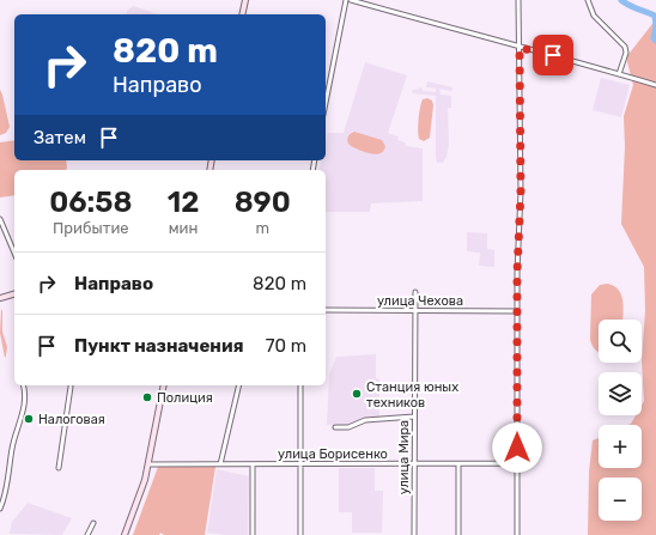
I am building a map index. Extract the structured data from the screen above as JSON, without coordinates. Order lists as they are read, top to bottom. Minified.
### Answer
{"streets":{"street":["улица Чехова","улица Борисенко","улица Мира"]},"crossings":[["улица Чехова","улица Мира"],["улица Борисенко","улица Мира"]],"places":["Станция юных техников","Полиция","Налоговая"],"page":{"turn":["820 m","Направо"],"then":"Затем","eta":["06:58","Прибытие","12","мин","890","m"],"list":[{"name":"Направо","value":"820 m"},{"name":"Пункт назначения","value":"70 m"}],"map_buttons":["+","−"]}}
